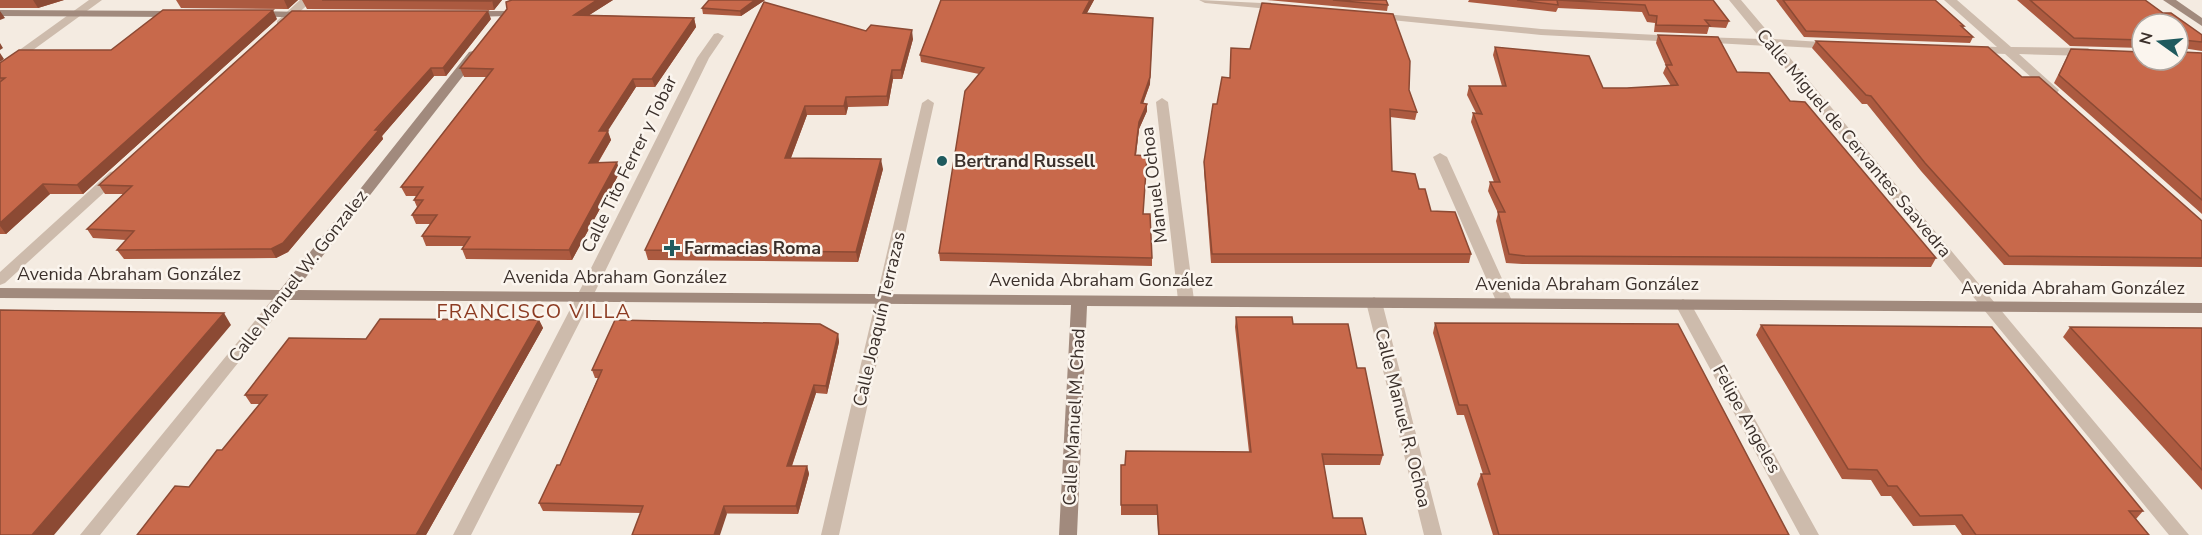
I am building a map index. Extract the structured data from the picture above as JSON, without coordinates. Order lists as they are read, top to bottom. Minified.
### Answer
{"streets":{"main road":["Avenida Abraham González","Calle Manuel W. Gonzalez","Calle Manuel M. Chad"],"street":["Calle Miguel de Cervantes Saavedra","Calle Tito Ferrer y Tobar","Manuel Ochoa","Calle Joaquín Terrazas","Calle Manuel R. Ochoa","Felipe Angeles"]},"crossings":[["Calle Miguel de Cervantes Saavedra","Avenida Abraham González"],["Calle Tito Ferrer y Tobar","Avenida Abraham González"],["Manuel Ochoa","Avenida Abraham González"],["Avenida Abraham González","Calle Manuel W. Gonzalez"],["Avenida Abraham González","Calle Joaquín Terrazas"],["Avenida Abraham González","Calle Manuel M. Chad"],["Avenida Abraham González","Calle Manuel R. Ochoa"],["Avenida Abraham González","Felipe Angeles"]],"districts":["FRANCISCO VILLA"],"places":{"other":["Bertrand Russell"],"health":["Farmacias Roma"]},"north":"left"}
